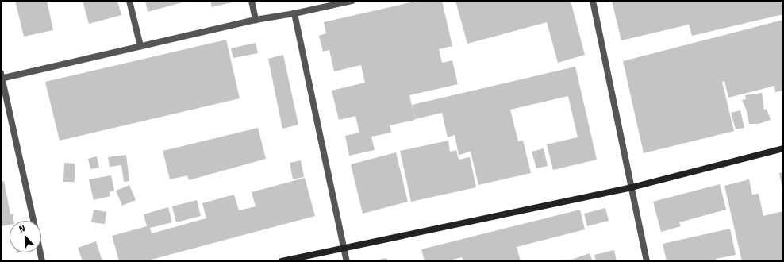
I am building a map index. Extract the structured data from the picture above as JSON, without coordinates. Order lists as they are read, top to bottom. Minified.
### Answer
{"north":"top"}
